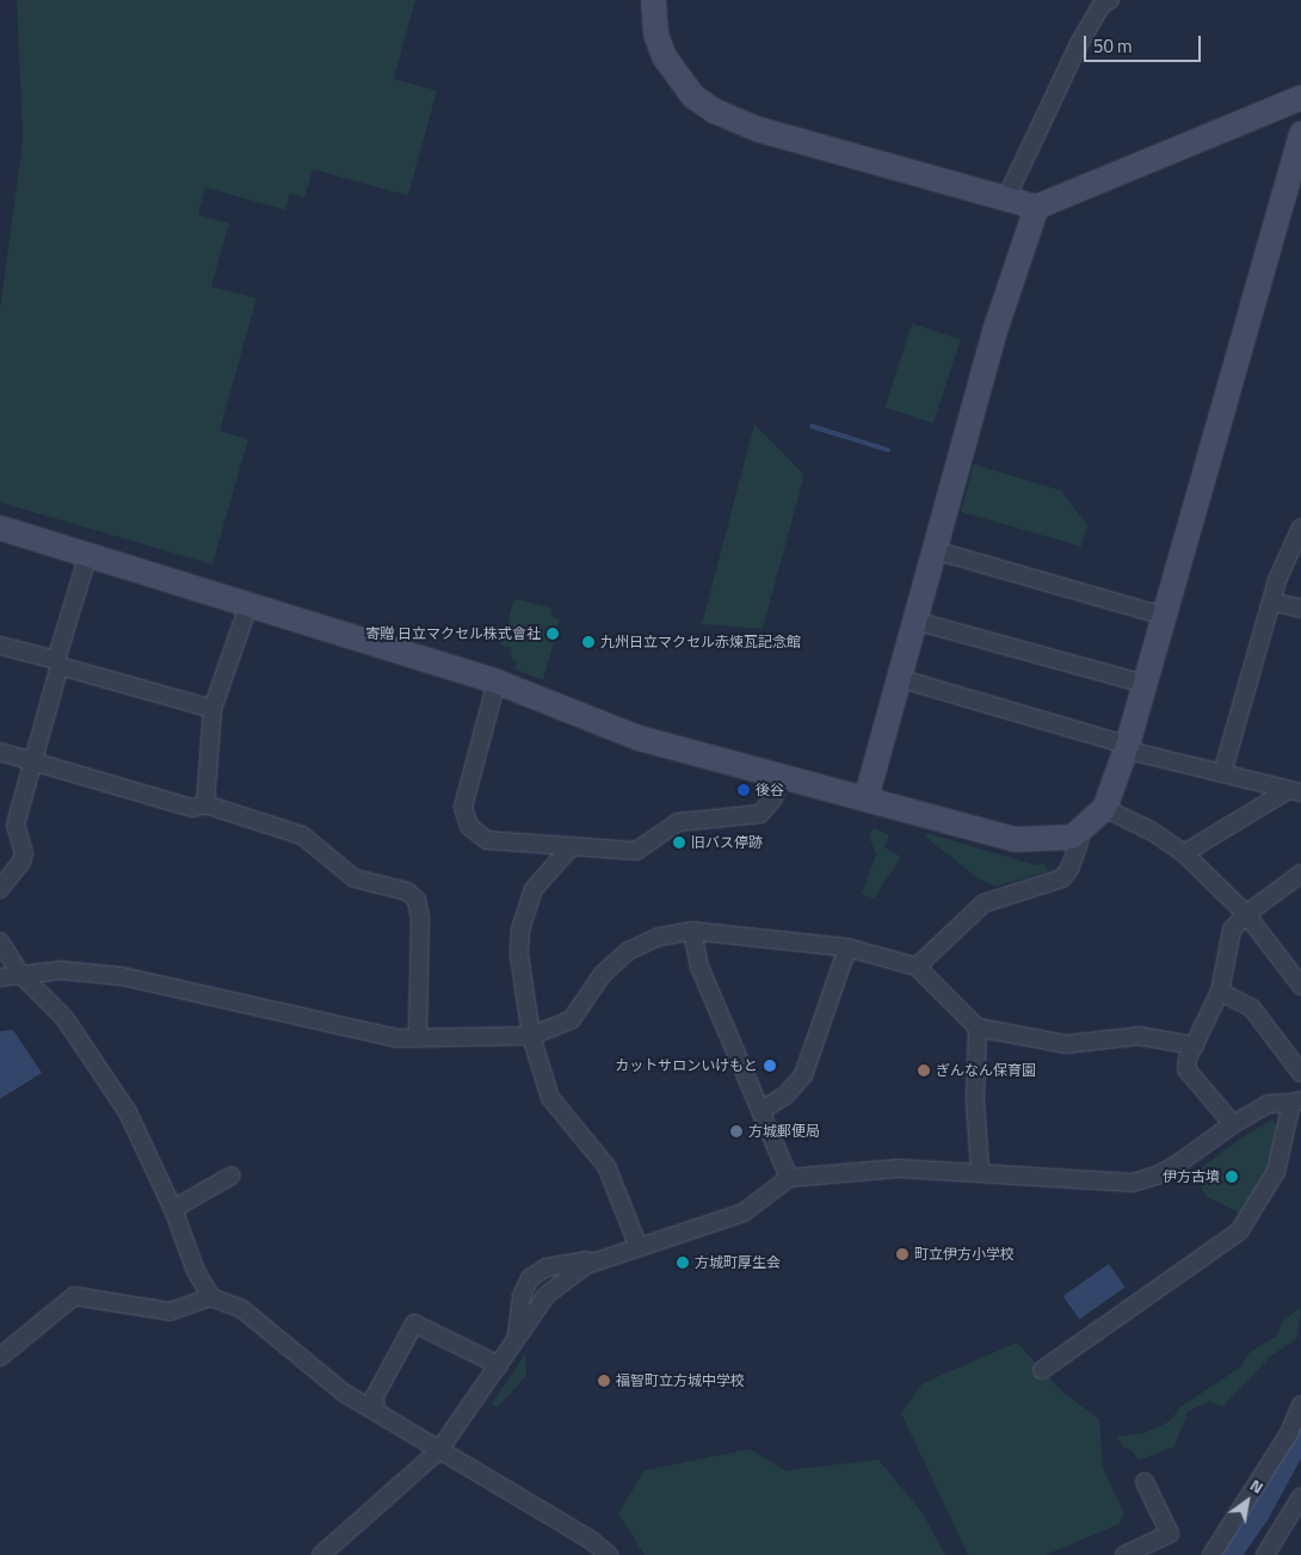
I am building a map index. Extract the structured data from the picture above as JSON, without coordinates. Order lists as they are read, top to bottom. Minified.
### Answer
{"places":["寄贈 日立マクセル株式會社","九州日立マクセル赤煉瓦記念館","後谷","旧バス停跡","カットサロンいけもと","ぎんなん保育園","方城郵便局","伊方古墳","町立伊方小学校","方城町厚生会","福智町立方城中学校"],"scale_bar":"50 m","north":"top right"}
